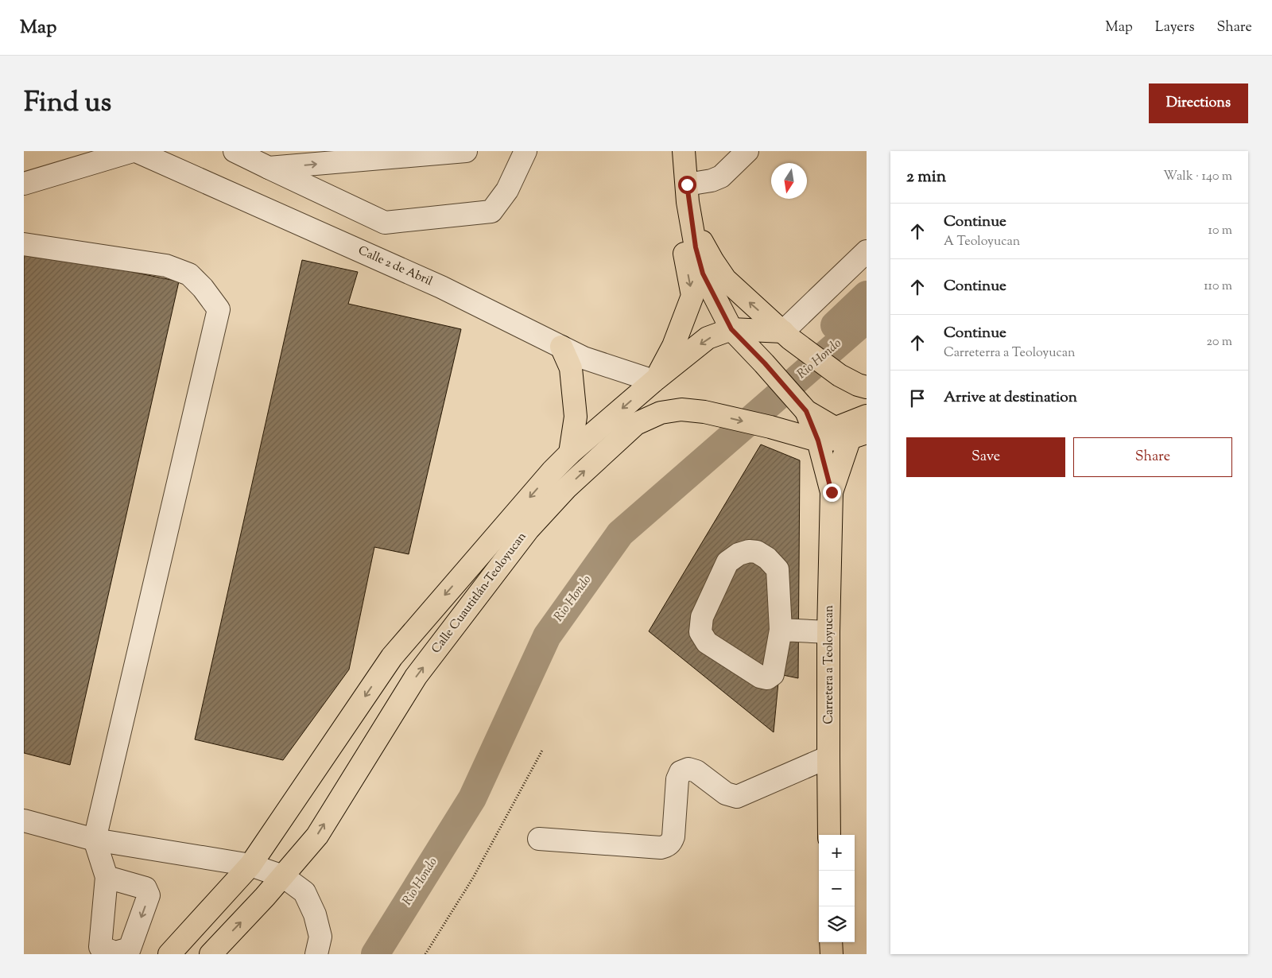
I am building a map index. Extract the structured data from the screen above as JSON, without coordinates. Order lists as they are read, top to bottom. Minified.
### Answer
{"streets":{"main road":["Calle Cuautitlán-Teoloyucan","Carretera a Teoloyucan"],"street":["Calle 2 de Abril"]},"crossings":[["Calle 2 de Abril","Calle Cuautitlán-Teoloyucan"]],"water":["Rio Hondo"],"north":"bottom","page":{"header":"Map","nav":["Map","Layers","Share"],"title":"Find us","buttons":["Directions",["Save","Share"]],"heading":["2 min","Walk · 140 m"],"list":[["Continue","A Teoloyucan","10 m"],["Continue","110 m"],["Continue","Carreterra a Teoloyucan","20 m"],"Arrive at destination"],"map_buttons":["+","−"]}}
